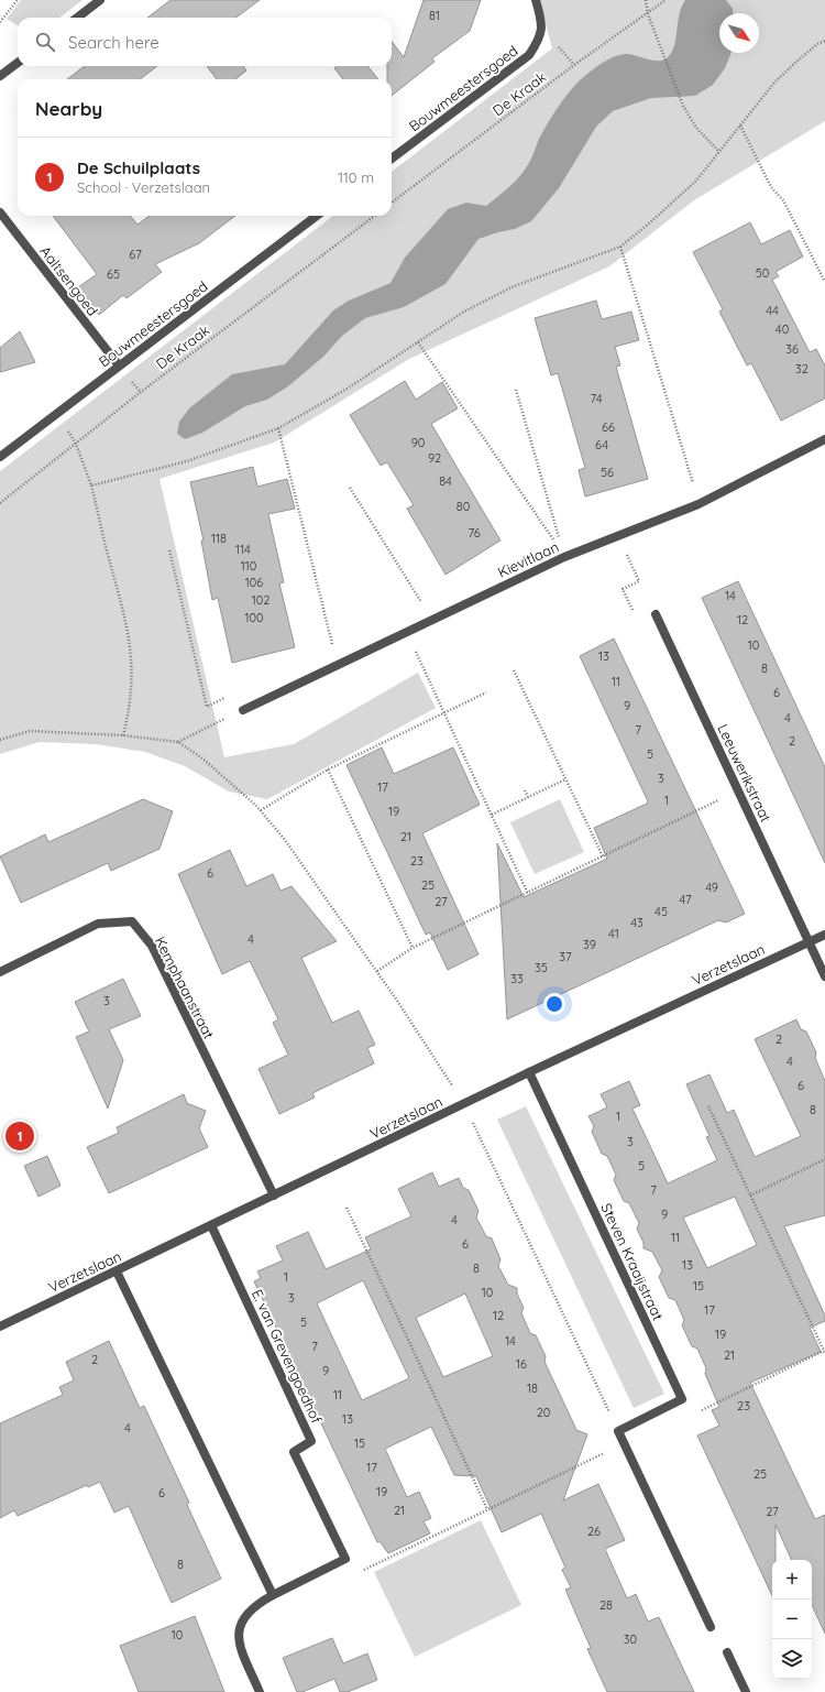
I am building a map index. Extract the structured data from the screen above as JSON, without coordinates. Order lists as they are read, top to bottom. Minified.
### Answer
{"streets":{"street":["Bouwmeestersgoed","Aaltsengoed","Kievitlaan","Leeuwerikstraat","Verzetslaan","Kemphaanstraat","Steven Kraaijstraat","E. van Grevengoedhof"],"path":["De Kraak"]},"crossings":[["Bouwmeestersgoed","Aaltsengoed"],["Leeuwerikstraat","Verzetslaan"],["Verzetslaan","Kemphaanstraat"],["Verzetslaan","Steven Kraaijstraat"],["Verzetslaan","E. van Grevengoedhof"]],"house_numbers":["81","67","50","65","44","40","36","32","74","66","90","64","92","56","84","80","76","118","114","110","106","14","102","100","12","10","13","8","11","6","9","4","7","2","5","3","17","1","19","21","23","6","25","49","47","27","45","43","41","4","39","37","35","33","3","2","4","6","8","1","3","5","7","9","4","11","6","13","8","1","15","10","3","17","12","5","19","14","7","21","2","16","9","18","11","23","20","13","4","15","17","25","19","6","21","27","26","8","28","10","30"],"north":"bottom right","page":{"search":"Search here","heading":"Nearby","list":[{"mark":"1","name":"De Schuilplaats","note":"School · Verzetslaan","value":"110 m"}],"pins":"1","map_buttons":["+","−"]}}
